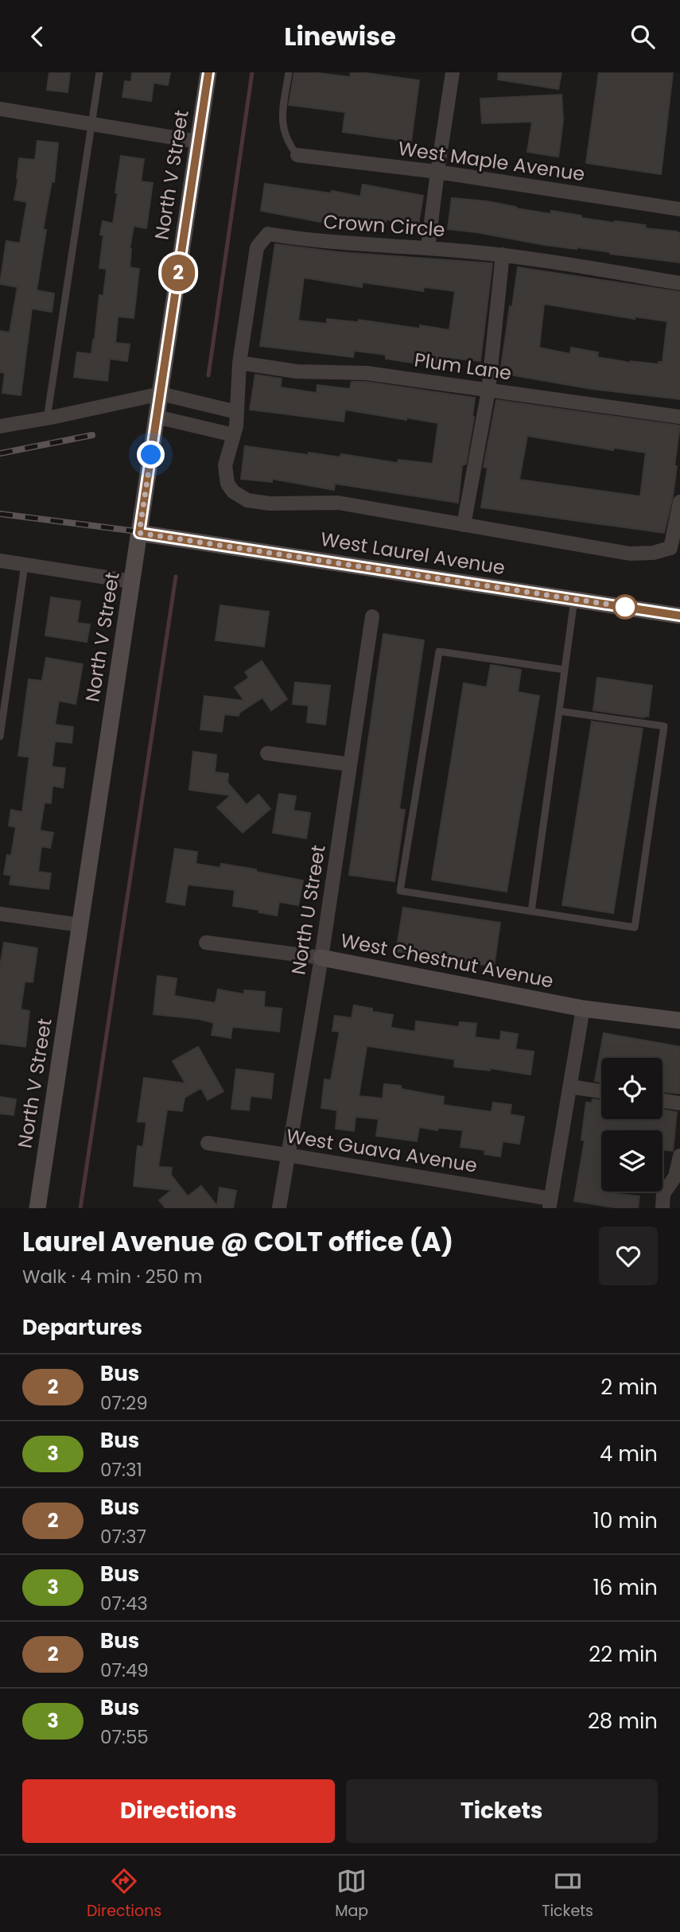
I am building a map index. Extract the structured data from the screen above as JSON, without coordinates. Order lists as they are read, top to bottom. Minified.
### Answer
{"streets":{"street":["West Maple Avenue","North V Street","Crown Circle","Plum Lane","West Laurel Avenue","North U Street","West Chestnut Avenue","West Guava Avenue"]},"crossings":[["North V Street","West Laurel Avenue"],["Crown Circle","Plum Lane"],["North U Street","West Chestnut Avenue"],["North U Street","West Guava Avenue"]],"lines":["bus line 2"],"page":{"header":"Linewise","on_map":"2","heading":[["Laurel Avenue @ COLT office (A)","Walk · 4 min · 250 m"],"Departures"],"list":[{"mark":"2","name":"Bus","note":"07:29","value":"2 min"},{"mark":"3","name":"Bus","note":"07:31","value":"4 min"},{"mark":"2","name":"Bus","note":"07:37","value":"10 min"},{"mark":"3","name":"Bus","note":"07:43","value":"16 min"},{"mark":"2","name":"Bus","note":"07:49","value":"22 min"},{"mark":"3","name":"Bus","note":"07:55","value":"28 min"}],"buttons":["Directions","Tickets"],"tabs":["Directions","Map","Tickets"]}}
